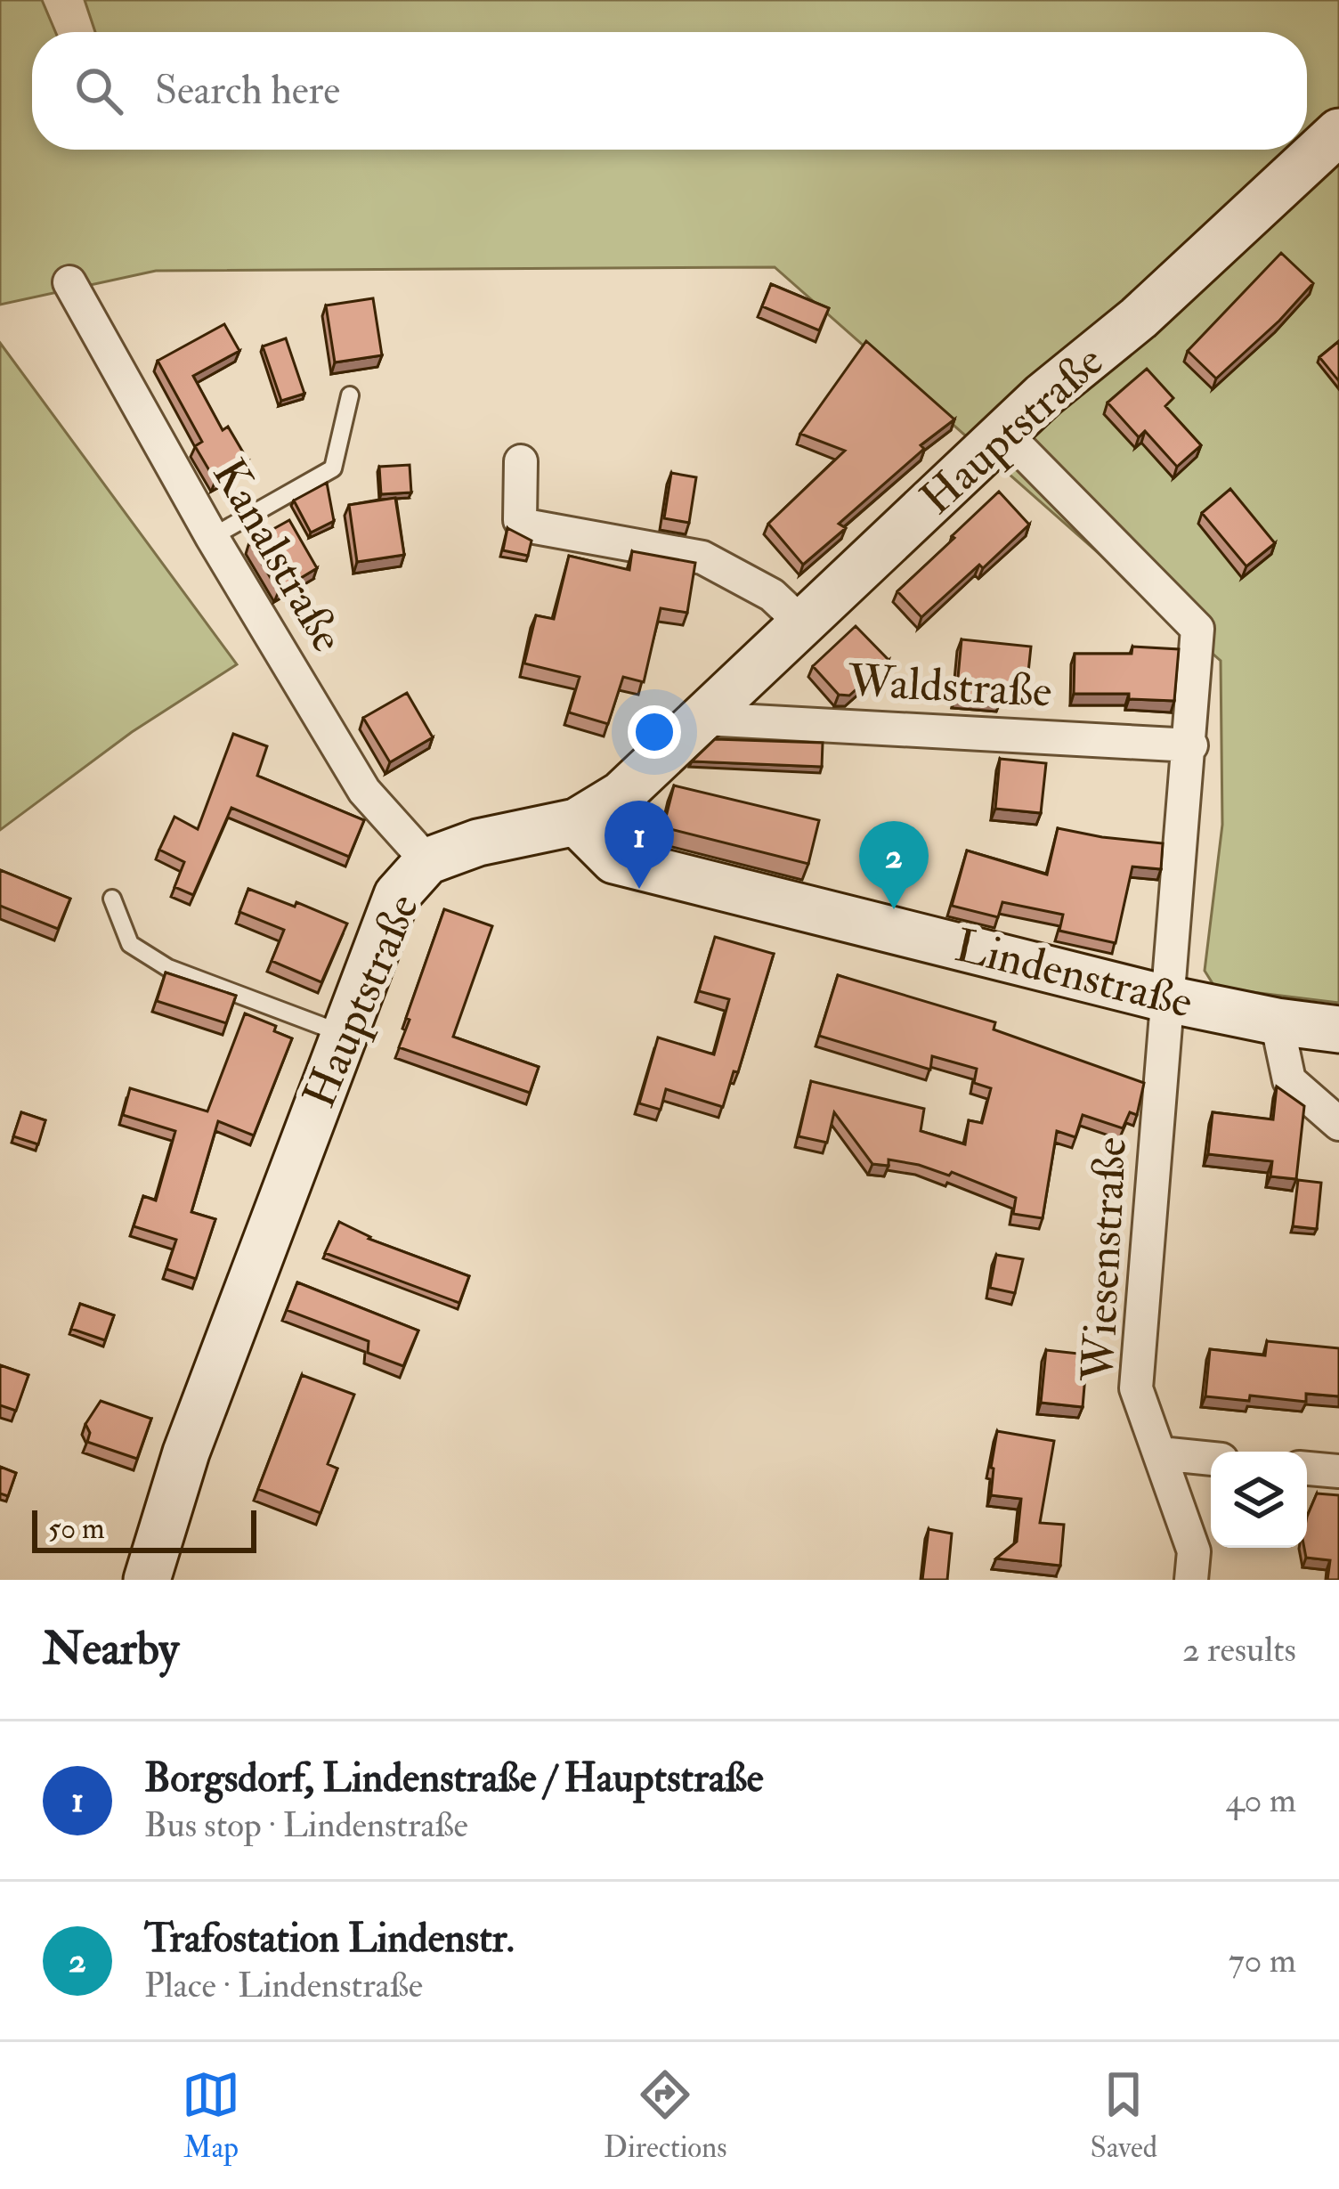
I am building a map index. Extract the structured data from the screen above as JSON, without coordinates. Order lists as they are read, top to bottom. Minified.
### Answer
{"streets":{"main road":["Hauptstraße","Lindenstraße"],"street":["Kanalstraße","Waldstraße","Wiesenstraße"]},"crossings":[["Hauptstraße","Kanalstraße"],["Hauptstraße","Waldstraße"],["Hauptstraße","Lindenstraße"],["Lindenstraße","Wiesenstraße"]],"scale_bar":"50 m","page":{"search":"Search here","pins":["1","2"],"scale":"50 m","heading":["Nearby","2 results"],"list":[{"mark":"1","name":"Borgsdorf, Lindenstraße / Hauptstraße","note":"Bus stop · Lindenstraße","value":"40 m"},{"mark":"2","name":"Trafostation Lindenstr.","note":"Place · Lindenstraße","value":"70 m"}],"nav":["Map","Directions","Saved"]}}
